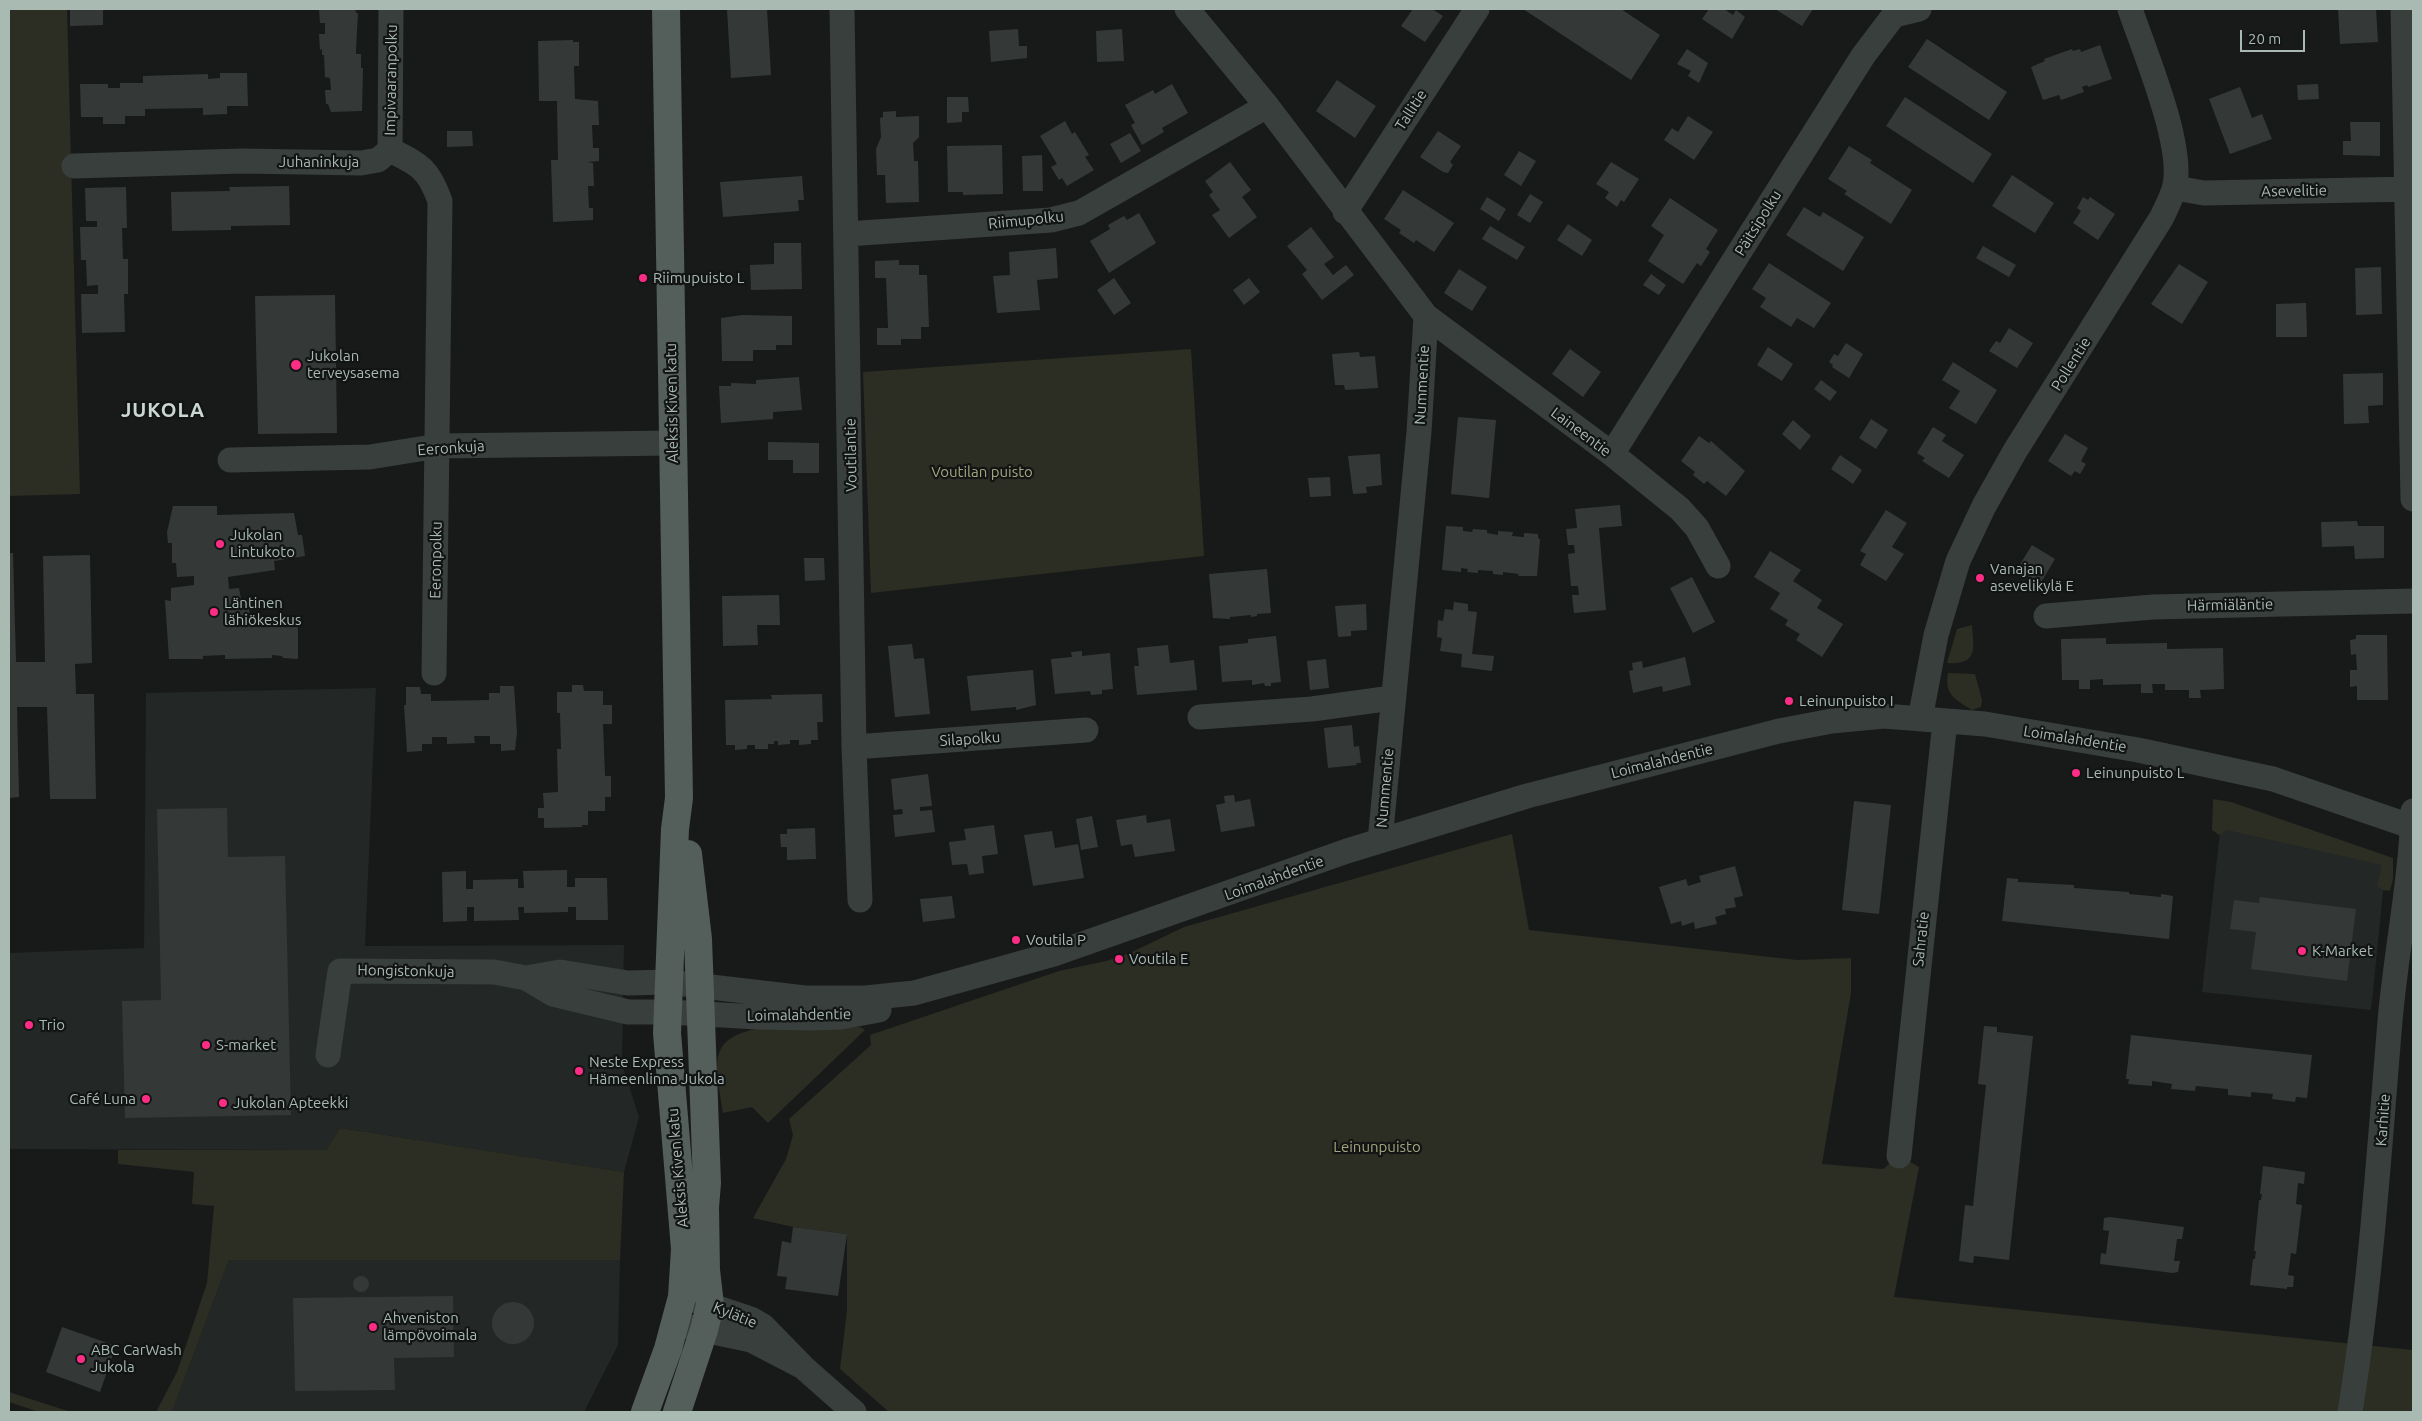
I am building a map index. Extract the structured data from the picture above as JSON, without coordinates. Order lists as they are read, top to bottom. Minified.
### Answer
{"streets":{"main road":["Aleksis Kiven katu"],"street":["Impivaaranpolku","Tallitie","Juhaninkuja","Asevelitie","Riimupolku","Päitsipolku","Pollentie","Nummentie","Laineentie","Eeronkuja","Voutilantie","Eeronpolku","Härmiäläntie","Silapolku","Loimalahdentie","Sahratie","Hongistonkuja","Karhitie","Kylätie"]},"crossings":[["Impivaaranpolku","Juhaninkuja"],["Asevelitie","Pollentie"],["Riimupolku","Voutilantie"],["Päitsipolku","Laineentie"],["Pollentie","Loimalahdentie"],["Nummentie","Laineentie"],["Nummentie","Loimalahdentie"],["Aleksis Kiven katu","Eeronkuja"],["Aleksis Kiven katu","Loimalahdentie"],["Aleksis Kiven katu","Hongistonkuja"],["Aleksis Kiven katu","Kylätie"],["Eeronkuja","Eeronpolku"],["Voutilantie","Silapolku"],["Loimalahdentie","Sahratie"],["Loimalahdentie","Hongistonkuja"],["Loimalahdentie","Karhitie"]],"districts":["JUKOLA"],"parks":["Voutilan puisto","Leinunpuisto"],"places":["Riimupuisto L","Jukolan terveysasema","Jukolan Lintukoto","Vanajan asevelikylä E","Läntinen lähiökeskus","Leinunpuisto I","Leinunpuisto L","Voutila P","K-Market","Voutila E","Trio","S-market","Neste Express Hämeenlinna Jukola","Café Luna","Jukolan Apteekki","Ahveniston lämpövoimala","ABC CarWash Jukola"],"scale_bar":"20 m"}
